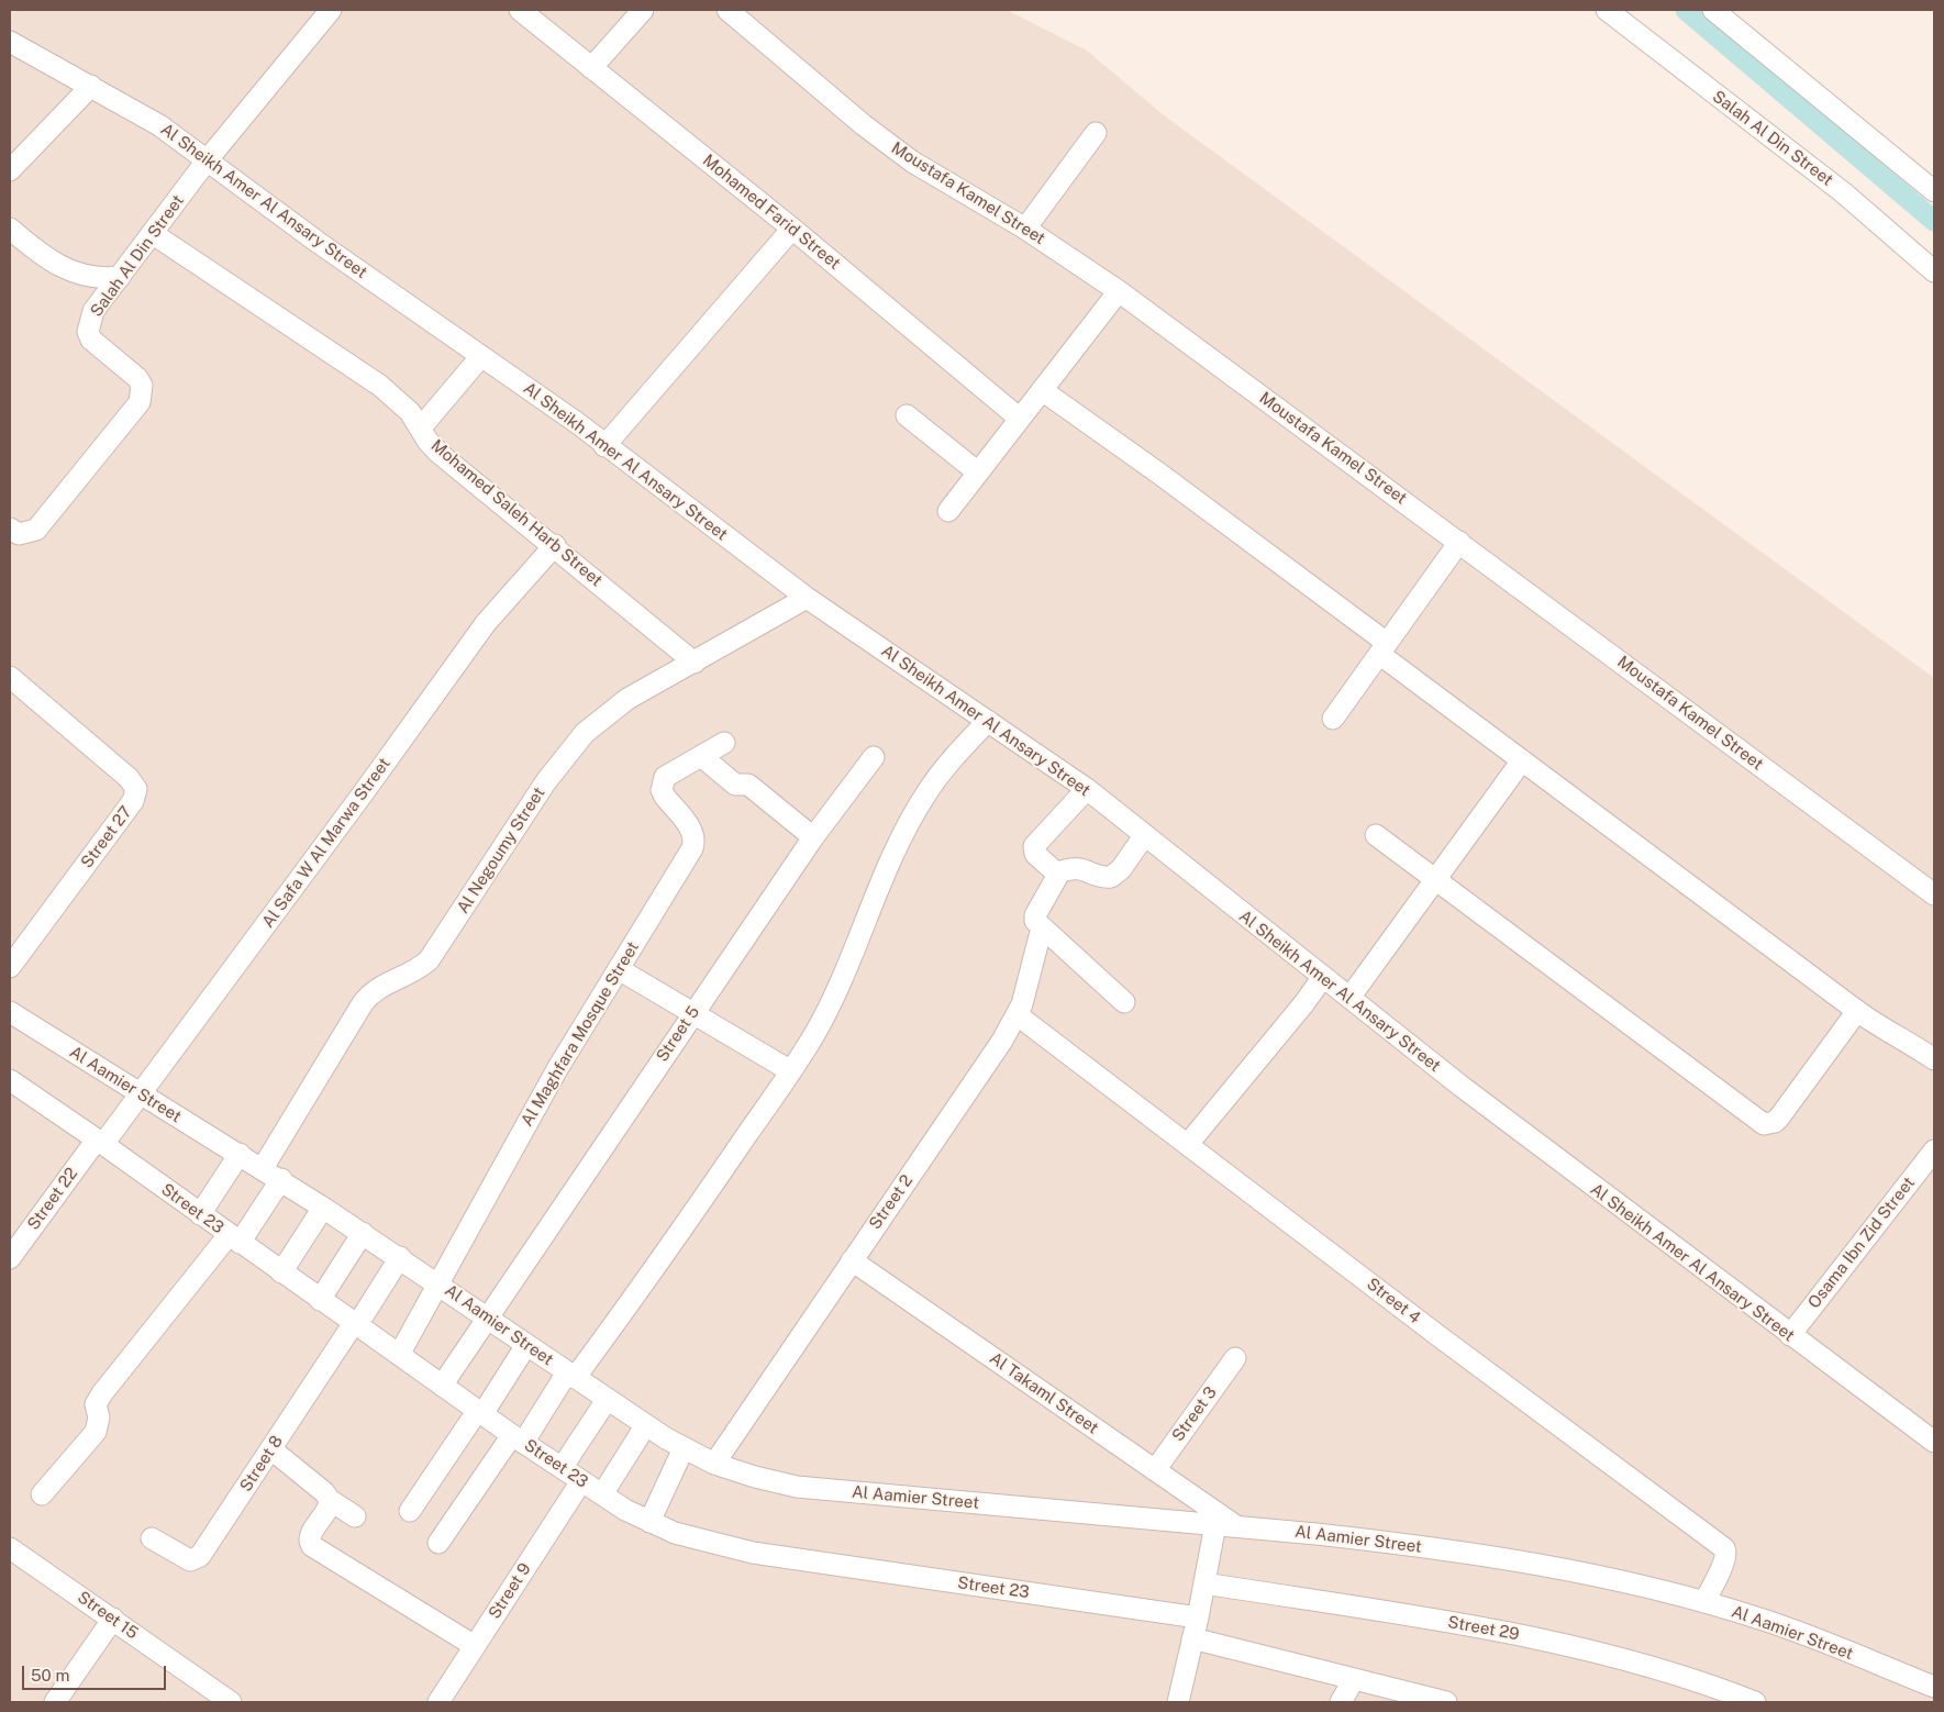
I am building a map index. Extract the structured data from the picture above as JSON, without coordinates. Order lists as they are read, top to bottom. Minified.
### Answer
{"streets":{"street":["Salah Al Din Street","Moustafa Kamel Street","Al Sheikh Amer Al Ansary Street","Mohamed Farid Street","Mohamed Saleh Harb Street","Street 27","Al Safa W Al Marwa Street","Al Negoumy Street","Al Maghfara Mosque Street","Street 5","Al Aamier Street","Street 22","Street 2","Street 23","Osama Ibn Zid Street","Street 4","Al Takaml Street","Street 3","Street 8","Street 9","Street 15","Street 29"]},"crossings":[["Salah Al Din Street","Al Sheikh Amer Al Ansary Street"],["Salah Al Din Street","Mohamed Saleh Harb Street"],["Al Sheikh Amer Al Ansary Street","Al Negoumy Street"],["Al Sheikh Amer Al Ansary Street","Osama Ibn Zid Street"],["Mohamed Saleh Harb Street","Al Safa W Al Marwa Street"],["Mohamed Saleh Harb Street","Al Negoumy Street"],["Al Safa W Al Marwa Street","Al Aamier Street"],["Al Safa W Al Marwa Street","Street 22"],["Al Safa W Al Marwa Street","Street 23"],["Al Negoumy Street","Al Aamier Street"],["Al Maghfara Mosque Street","Al Aamier Street"],["Al Maghfara Mosque Street","Street 23"],["Street 5","Al Aamier Street"],["Street 5","Street 23"],["Al Aamier Street","Street 2"],["Al Aamier Street","Street 4"],["Al Aamier Street","Al Takaml Street"],["Al Aamier Street","Street 8"],["Street 22","Street 23"],["Street 2","Street 4"],["Street 2","Al Takaml Street"],["Street 23","Street 8"],["Street 23","Street 9"],["Al Takaml Street","Street 3"]],"scale_bar":"50 m"}
